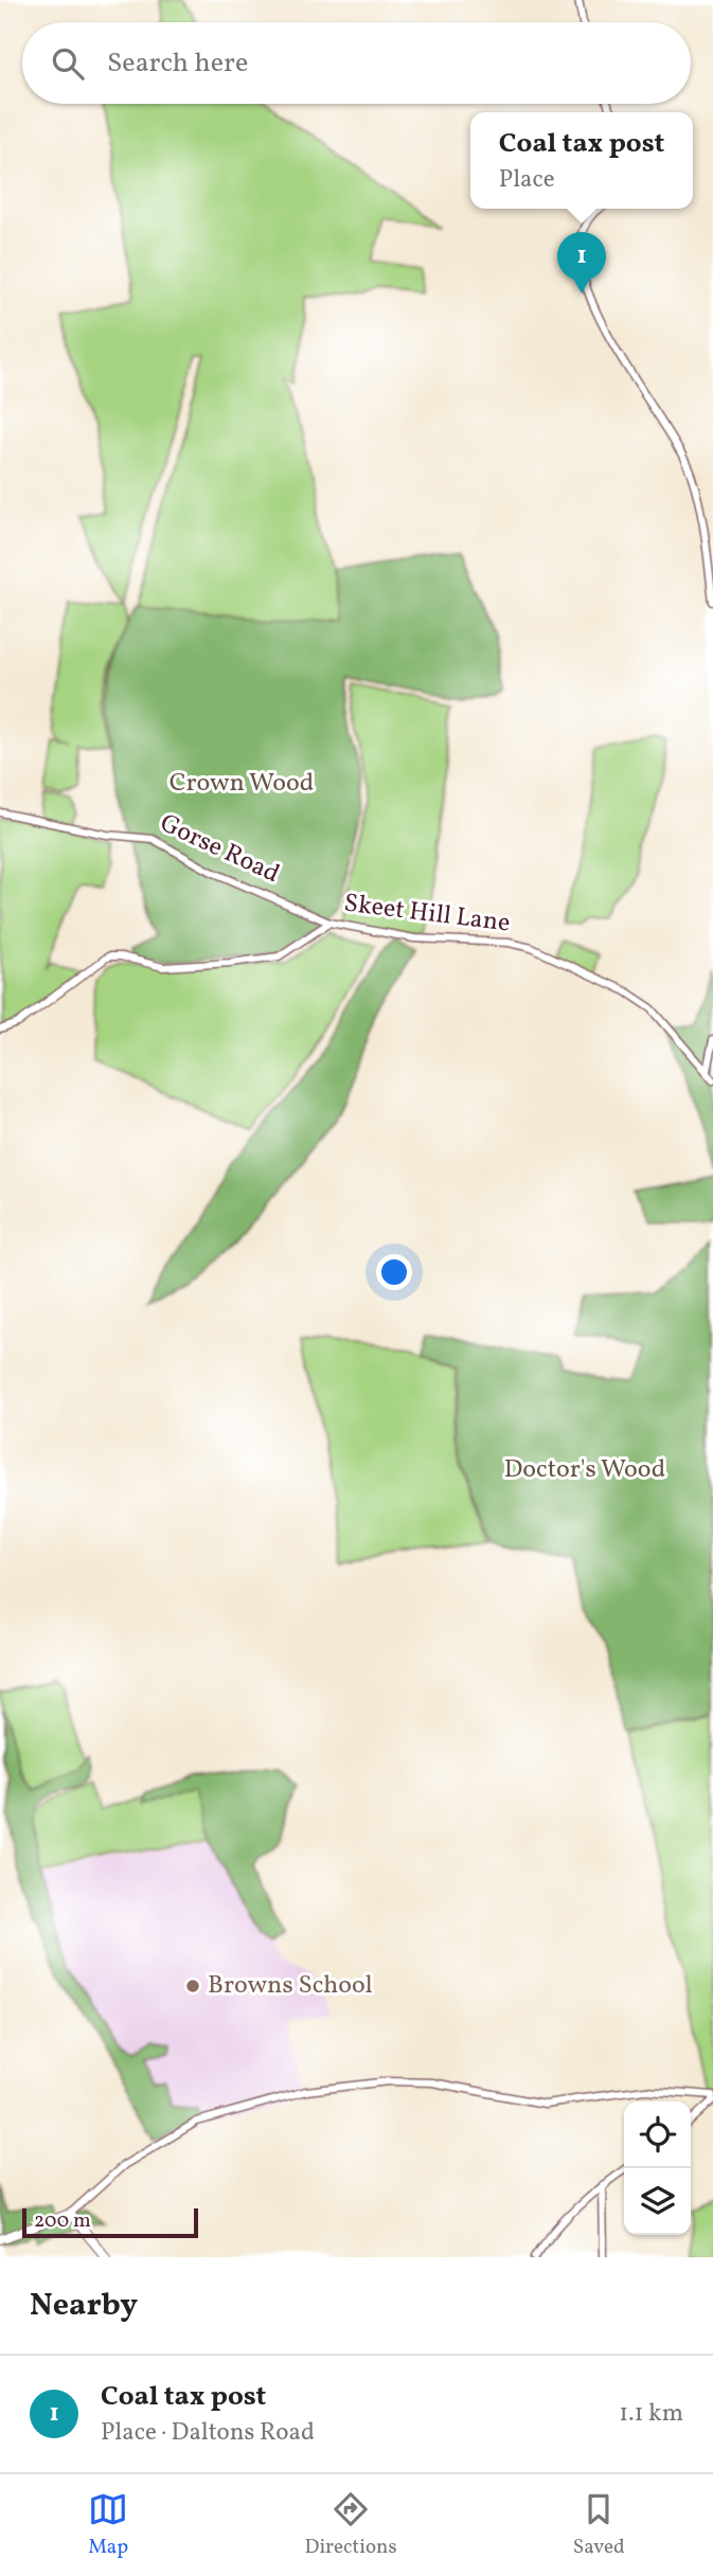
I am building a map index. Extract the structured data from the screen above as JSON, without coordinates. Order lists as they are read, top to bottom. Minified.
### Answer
{"streets":{"street":["Gorse Road","Skeet Hill Lane"]},"crossings":[["Gorse Road","Skeet Hill Lane"]],"parks":["Crown Wood","Doctor's Wood"],"places":["Browns School"],"scale_bar":"200 m","page":{"search":"Search here","popup":["Coal tax post","Place"],"pins":"1","scale":"200 m","heading":"Nearby","list":[{"mark":"1","name":"Coal tax post","note":"Place · Daltons Road","value":"1.1 km"}],"nav":["Map","Directions","Saved"]}}
